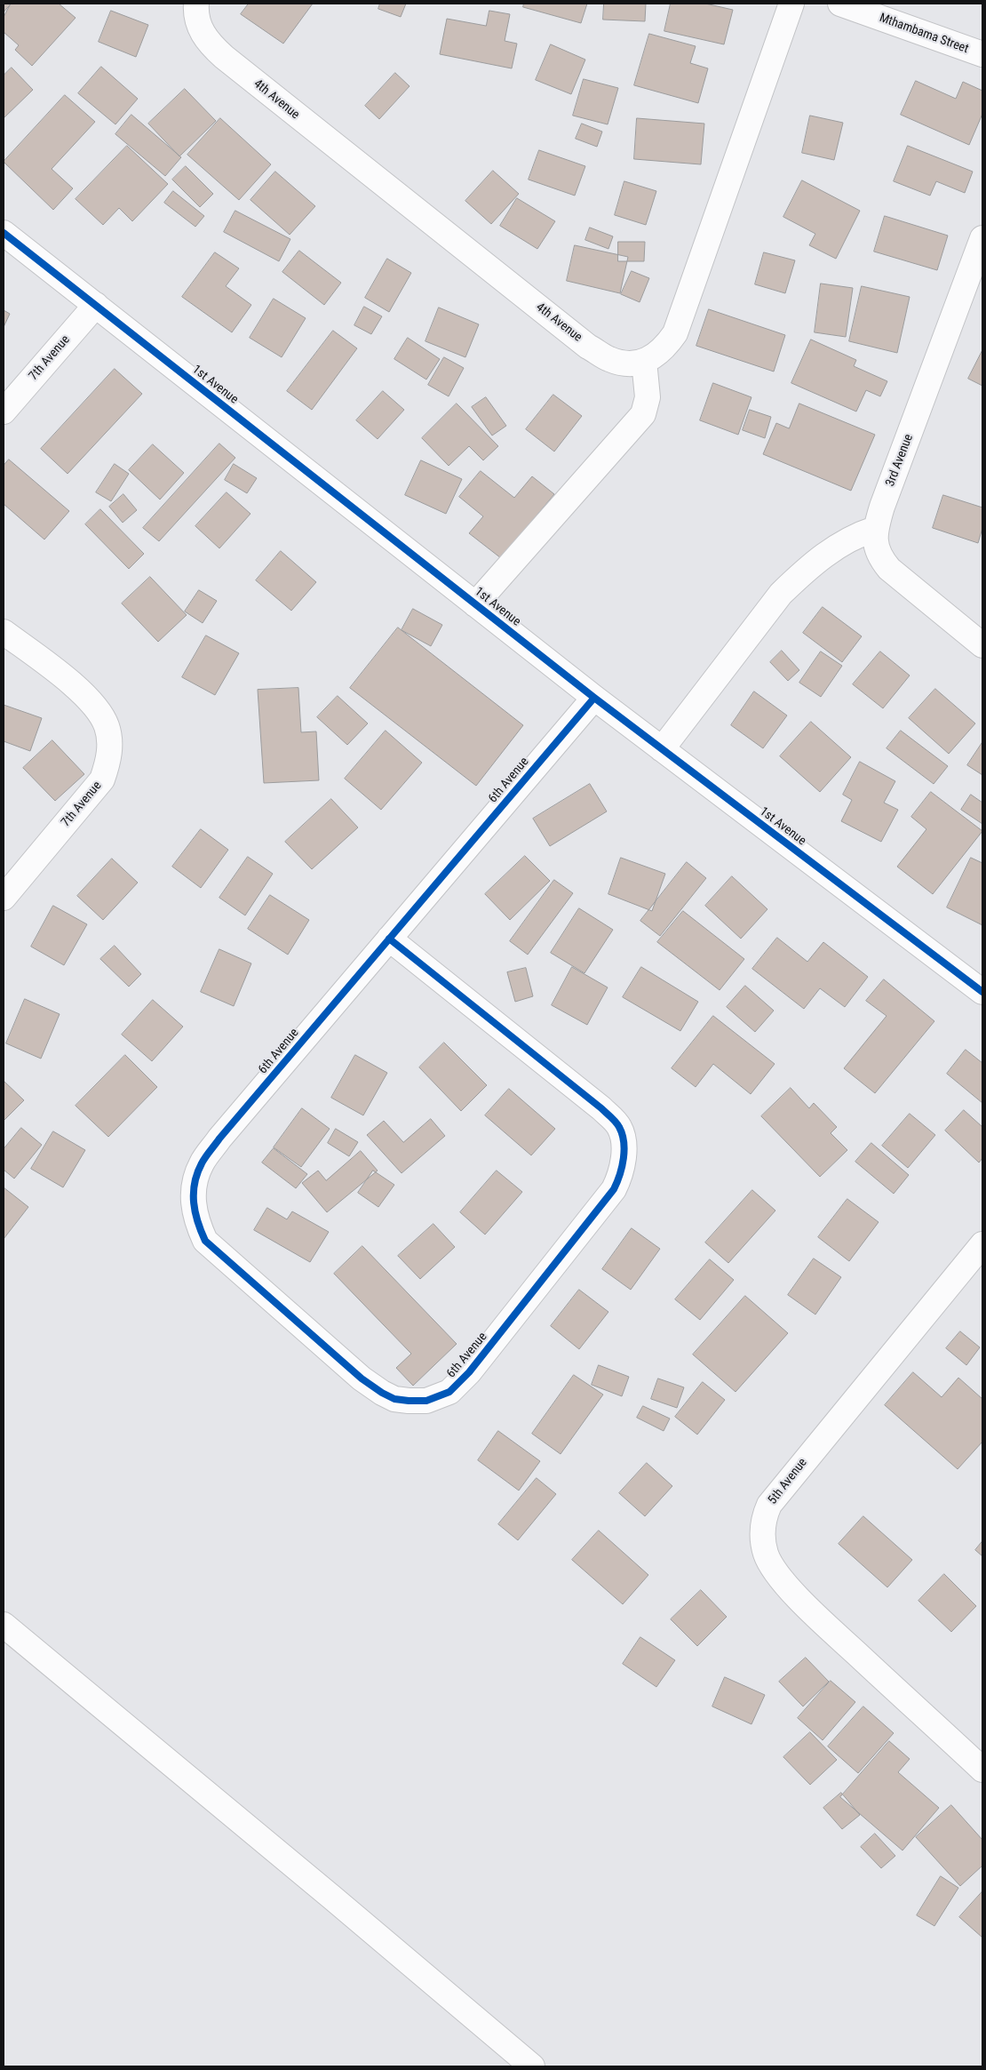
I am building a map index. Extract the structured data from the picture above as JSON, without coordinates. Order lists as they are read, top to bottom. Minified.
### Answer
{"streets":{"main road":["Mthambama Street","4th Avenue","7th Avenue","1st Avenue","3rd Avenue","6th Avenue","5th Avenue"]},"crossings":[["7th Avenue","1st Avenue"],["1st Avenue","6th Avenue"]]}
